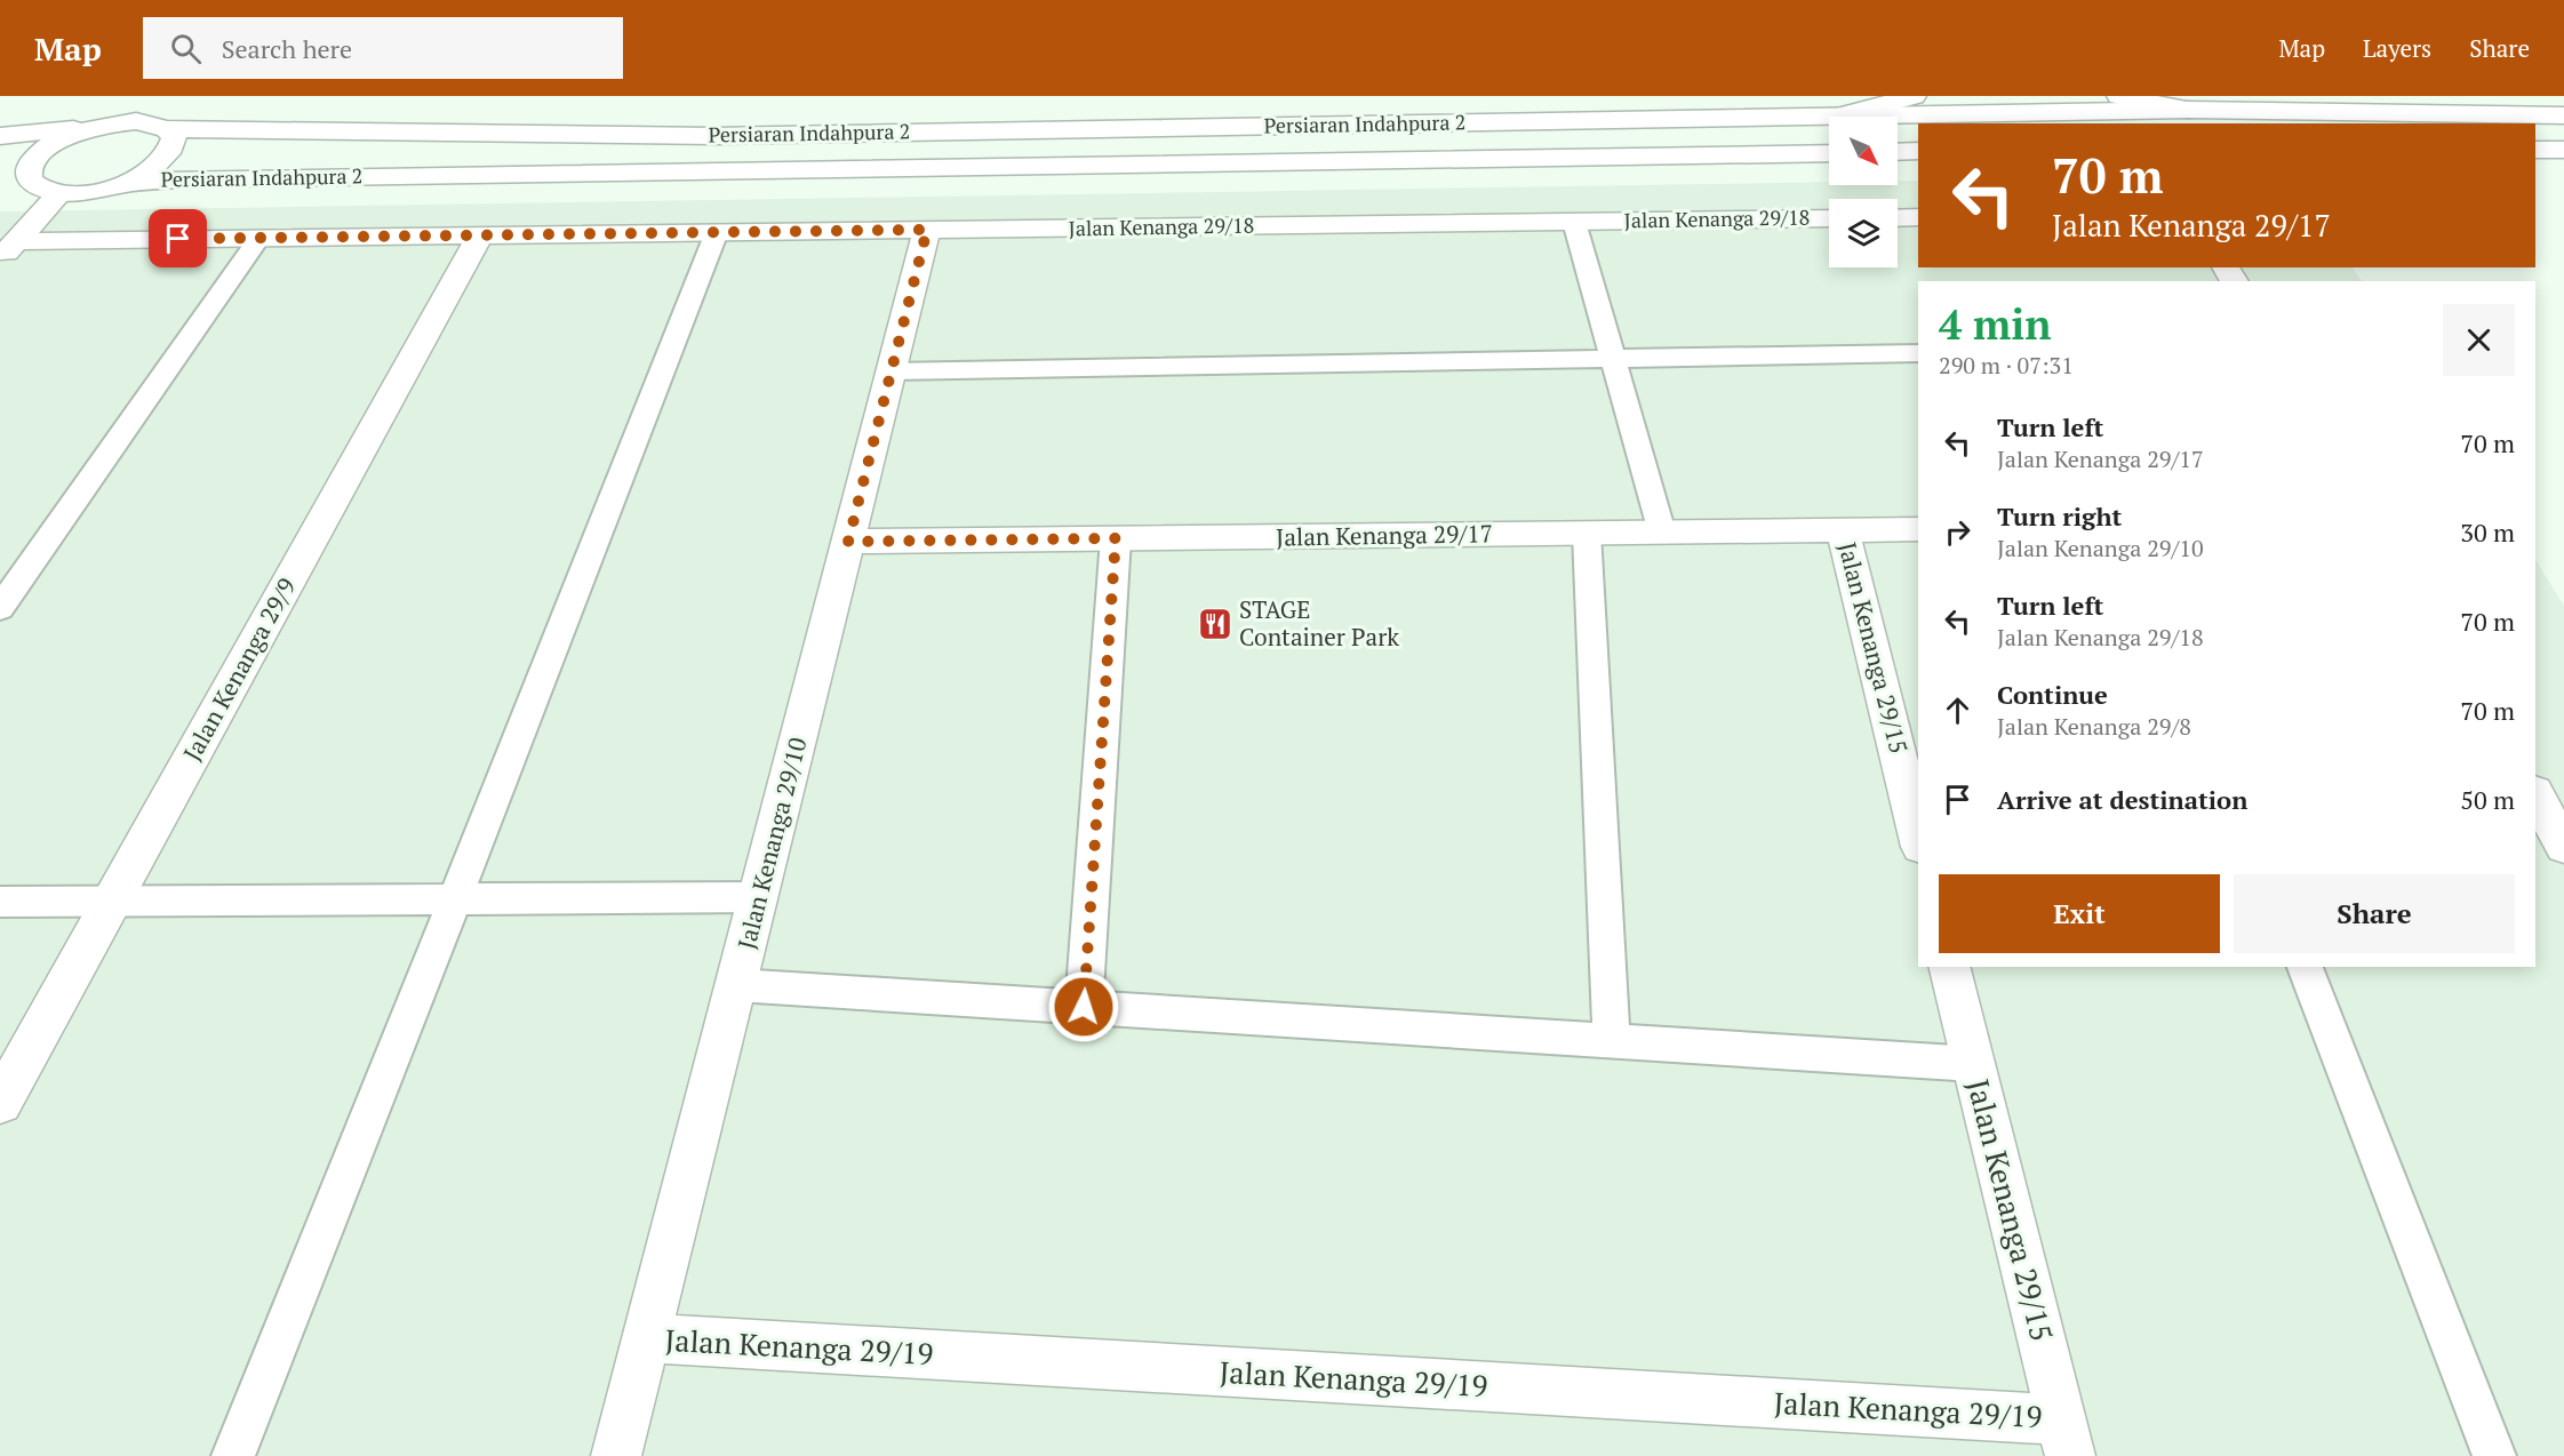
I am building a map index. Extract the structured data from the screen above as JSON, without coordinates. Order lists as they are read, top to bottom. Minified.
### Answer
{"streets":{"street":["Persiaran Indahpura 2","Jalan Kenanga 29/18","Jalan Kenanga 29/17","Jalan Kenanga 29/15","Jalan Kenanga 29/9","Jalan Kenanga 29/10","Jalan Kenanga 29/19"]},"crossings":[["Jalan Kenanga 29/18","Jalan Kenanga 29/9"],["Jalan Kenanga 29/18","Jalan Kenanga 29/10"],["Jalan Kenanga 29/17","Jalan Kenanga 29/15"],["Jalan Kenanga 29/17","Jalan Kenanga 29/10"],["Jalan Kenanga 29/15","Jalan Kenanga 29/19"],["Jalan Kenanga 29/10","Jalan Kenanga 29/19"]],"places":{"restaurant":["STAGE Container Park"]},"north":"bottom right","page":{"header":"Map","search":"Search here","nav":["Map","Layers","Share"],"turn":["70 m","Jalan Kenanga 29/17"],"heading":["4 min","290 m · 07:31"],"list":[{"name":"Turn left","note":"Jalan Kenanga 29/17","value":"70 m"},{"name":"Turn right","note":"Jalan Kenanga 29/10","value":"30 m"},{"name":"Turn left","note":"Jalan Kenanga 29/18","value":"70 m"},{"name":"Continue","note":"Jalan Kenanga 29/8","value":"70 m"},{"name":"Arrive at destination","value":"50 m"}],"buttons":["Exit","Share"]}}
